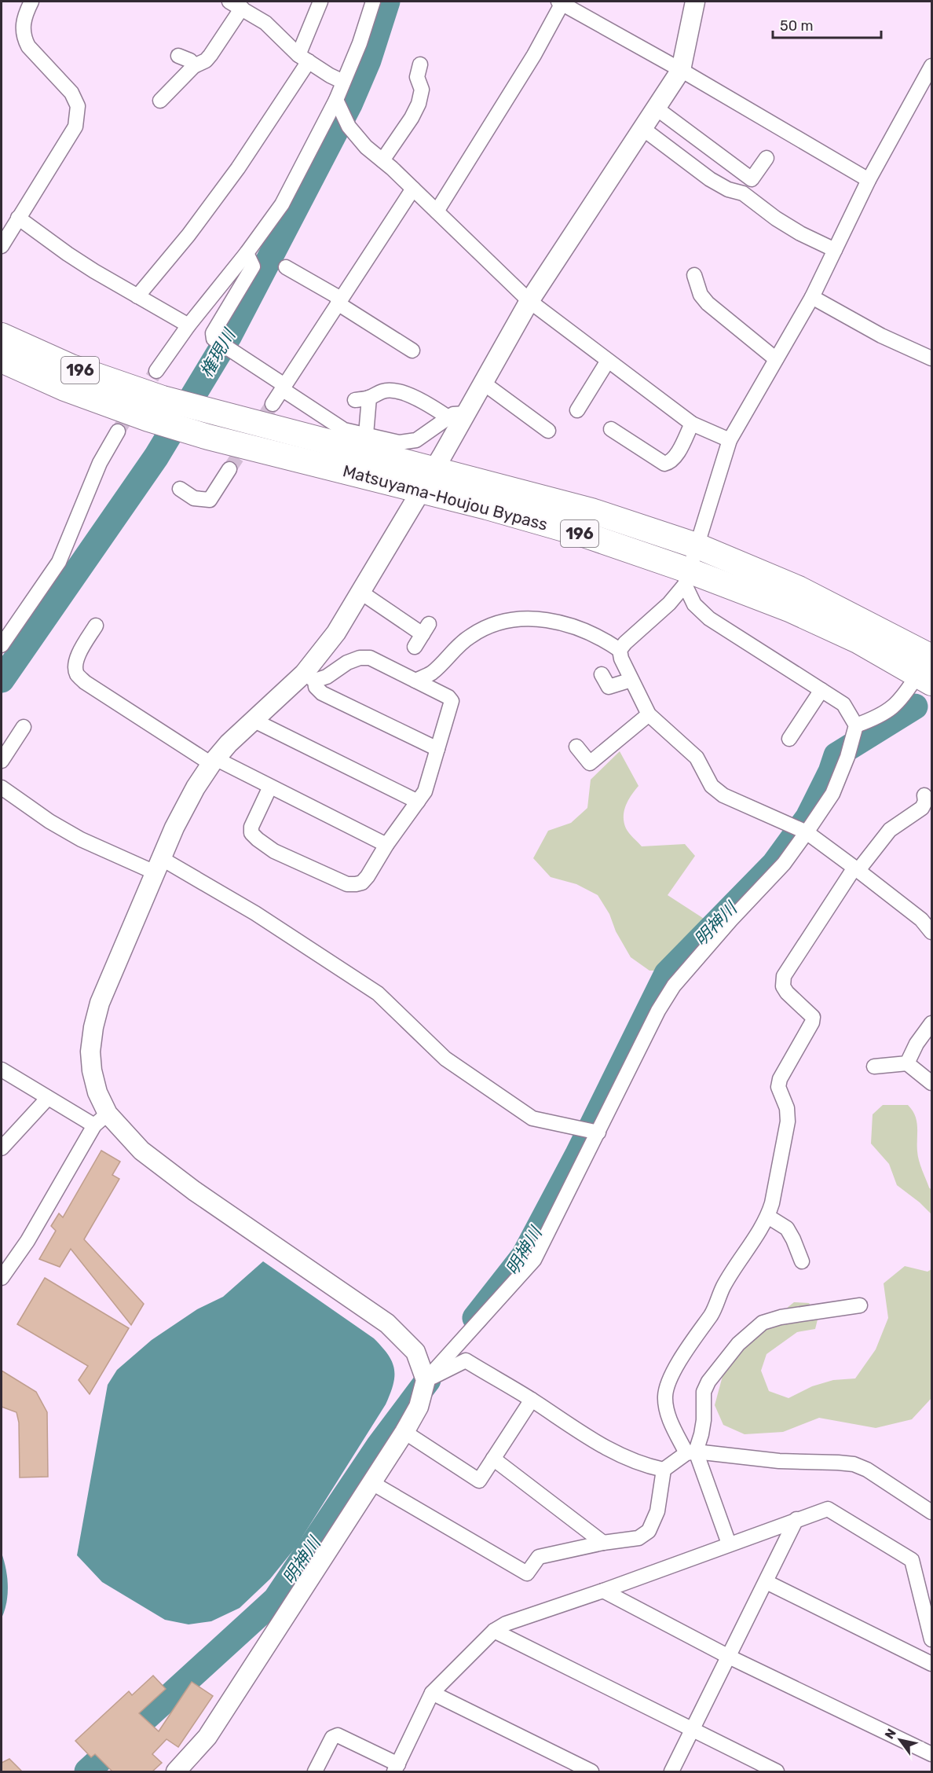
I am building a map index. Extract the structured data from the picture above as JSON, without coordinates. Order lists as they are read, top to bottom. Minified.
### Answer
{"streets":{"highway":["196","Matsuyama-Houjou Bypass"]},"water":["権現川","明神川"],"scale_bar":"50 m","north":"top left"}
